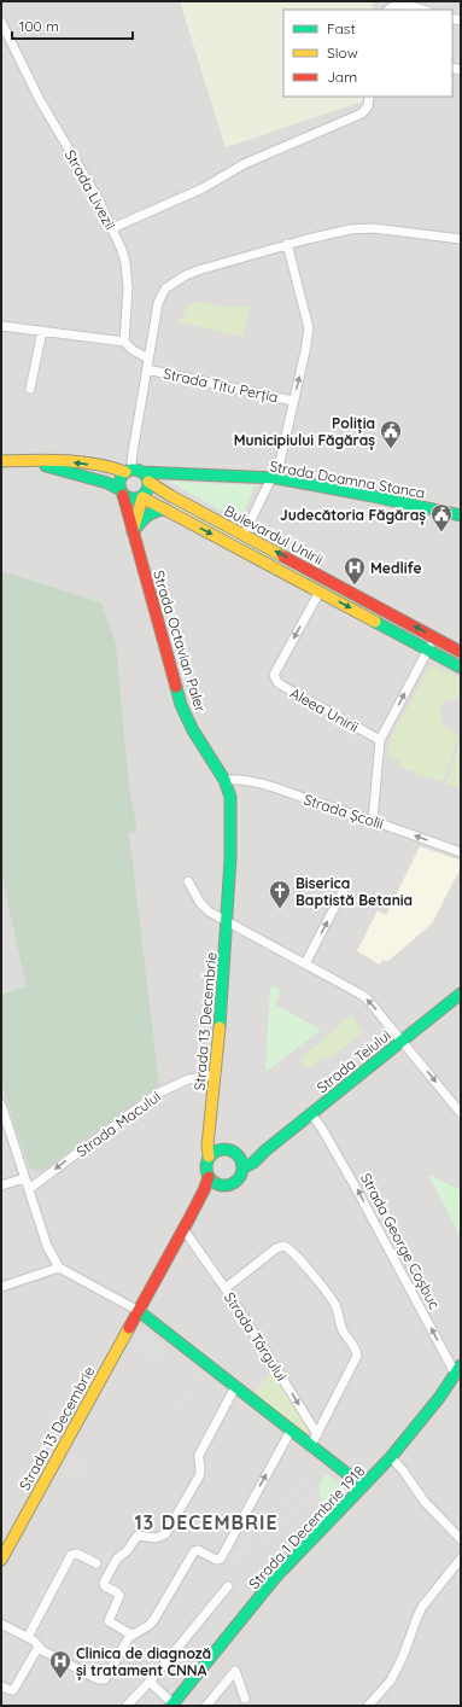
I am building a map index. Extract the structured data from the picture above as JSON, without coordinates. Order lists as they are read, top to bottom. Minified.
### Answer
{"streets":{"main road":["Strada Doamna Stanca","Bulevardul Unirii","Strada Octavian Paler","Strada 13 Decembrie","Strada Teiului","Strada 1 Decembrie 1918"],"street":["Strada Livezii","Strada Titu Perția","Aleea Unirii","Strada Școlii","Strada Macului","Strada George Coșbuc","Strada Târgului"]},"crossings":[["Strada Titu Perția","Strada Doamna Stanca"],["Strada Titu Perția","Bulevardul Unirii"],["Strada Titu Perția","Strada Octavian Paler"],["Strada Doamna Stanca","Bulevardul Unirii"],["Strada Doamna Stanca","Strada Octavian Paler"],["Bulevardul Unirii","Strada Octavian Paler"],["Bulevardul Unirii","Aleea Unirii"],["Strada Octavian Paler","Strada Școlii"],["Strada Octavian Paler","Strada 13 Decembrie"],["Strada Școlii","Strada 13 Decembrie"],["Strada 13 Decembrie","Strada Teiului"],["Strada 13 Decembrie","Strada Macului"],["Strada 13 Decembrie","Strada Târgului"],["Strada Teiului","Strada George Coșbuc"],["Strada George Coșbuc","Strada 1 Decembrie 1918"]],"one_way":["Strada Școlii","Strada Macului","Strada George Coșbuc","Strada Târgului"],"districts":["13 DECEMBRIE"],"places":{"public building":["Poliția Municipiului Făgăraș","Judecătoria Făgăraș"],"hospital":["Medlife","Clinica de diagnoză și tratament CNNA"],"church":["Biserica Baptistă Betania"]},"legend":["Fast","Slow","Jam"],"scale_bar":"100 m"}
